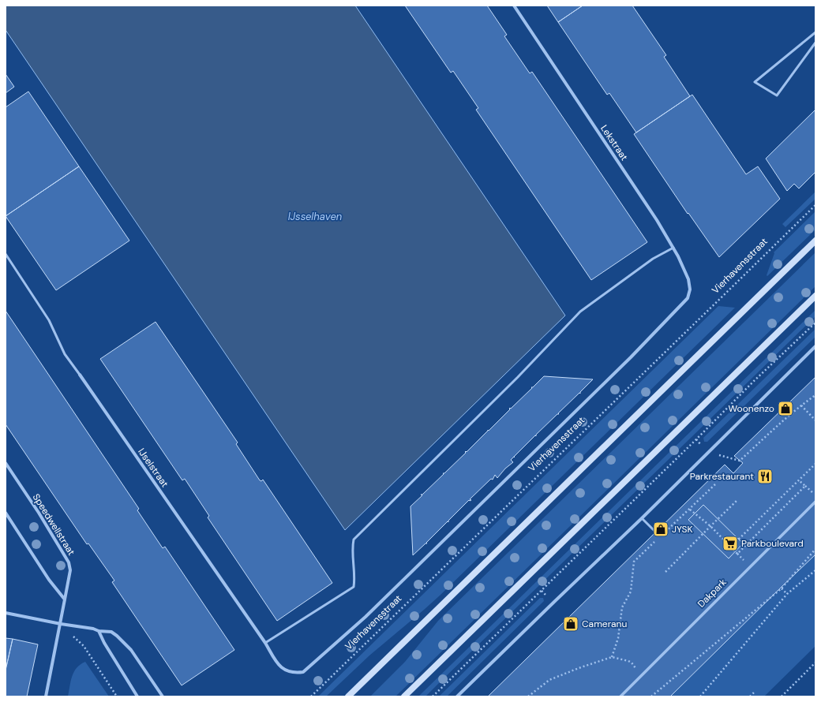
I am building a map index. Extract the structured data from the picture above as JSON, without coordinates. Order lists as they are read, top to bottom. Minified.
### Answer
{"streets":{"street":["Lekstraat","Vierhavensstraat","IJselstraat","Speedwellstraat","Dakpark"]},"crossings":[["Lekstraat","Vierhavensstraat"],["Vierhavensstraat","IJselstraat"]],"water":["IJsselhaven"],"places":{"shop":["Woonenzo","JYSK","Cameranu"],"restaurant":["Parkrestaurant"],"supermarket":["Parkboulevard"]}}
